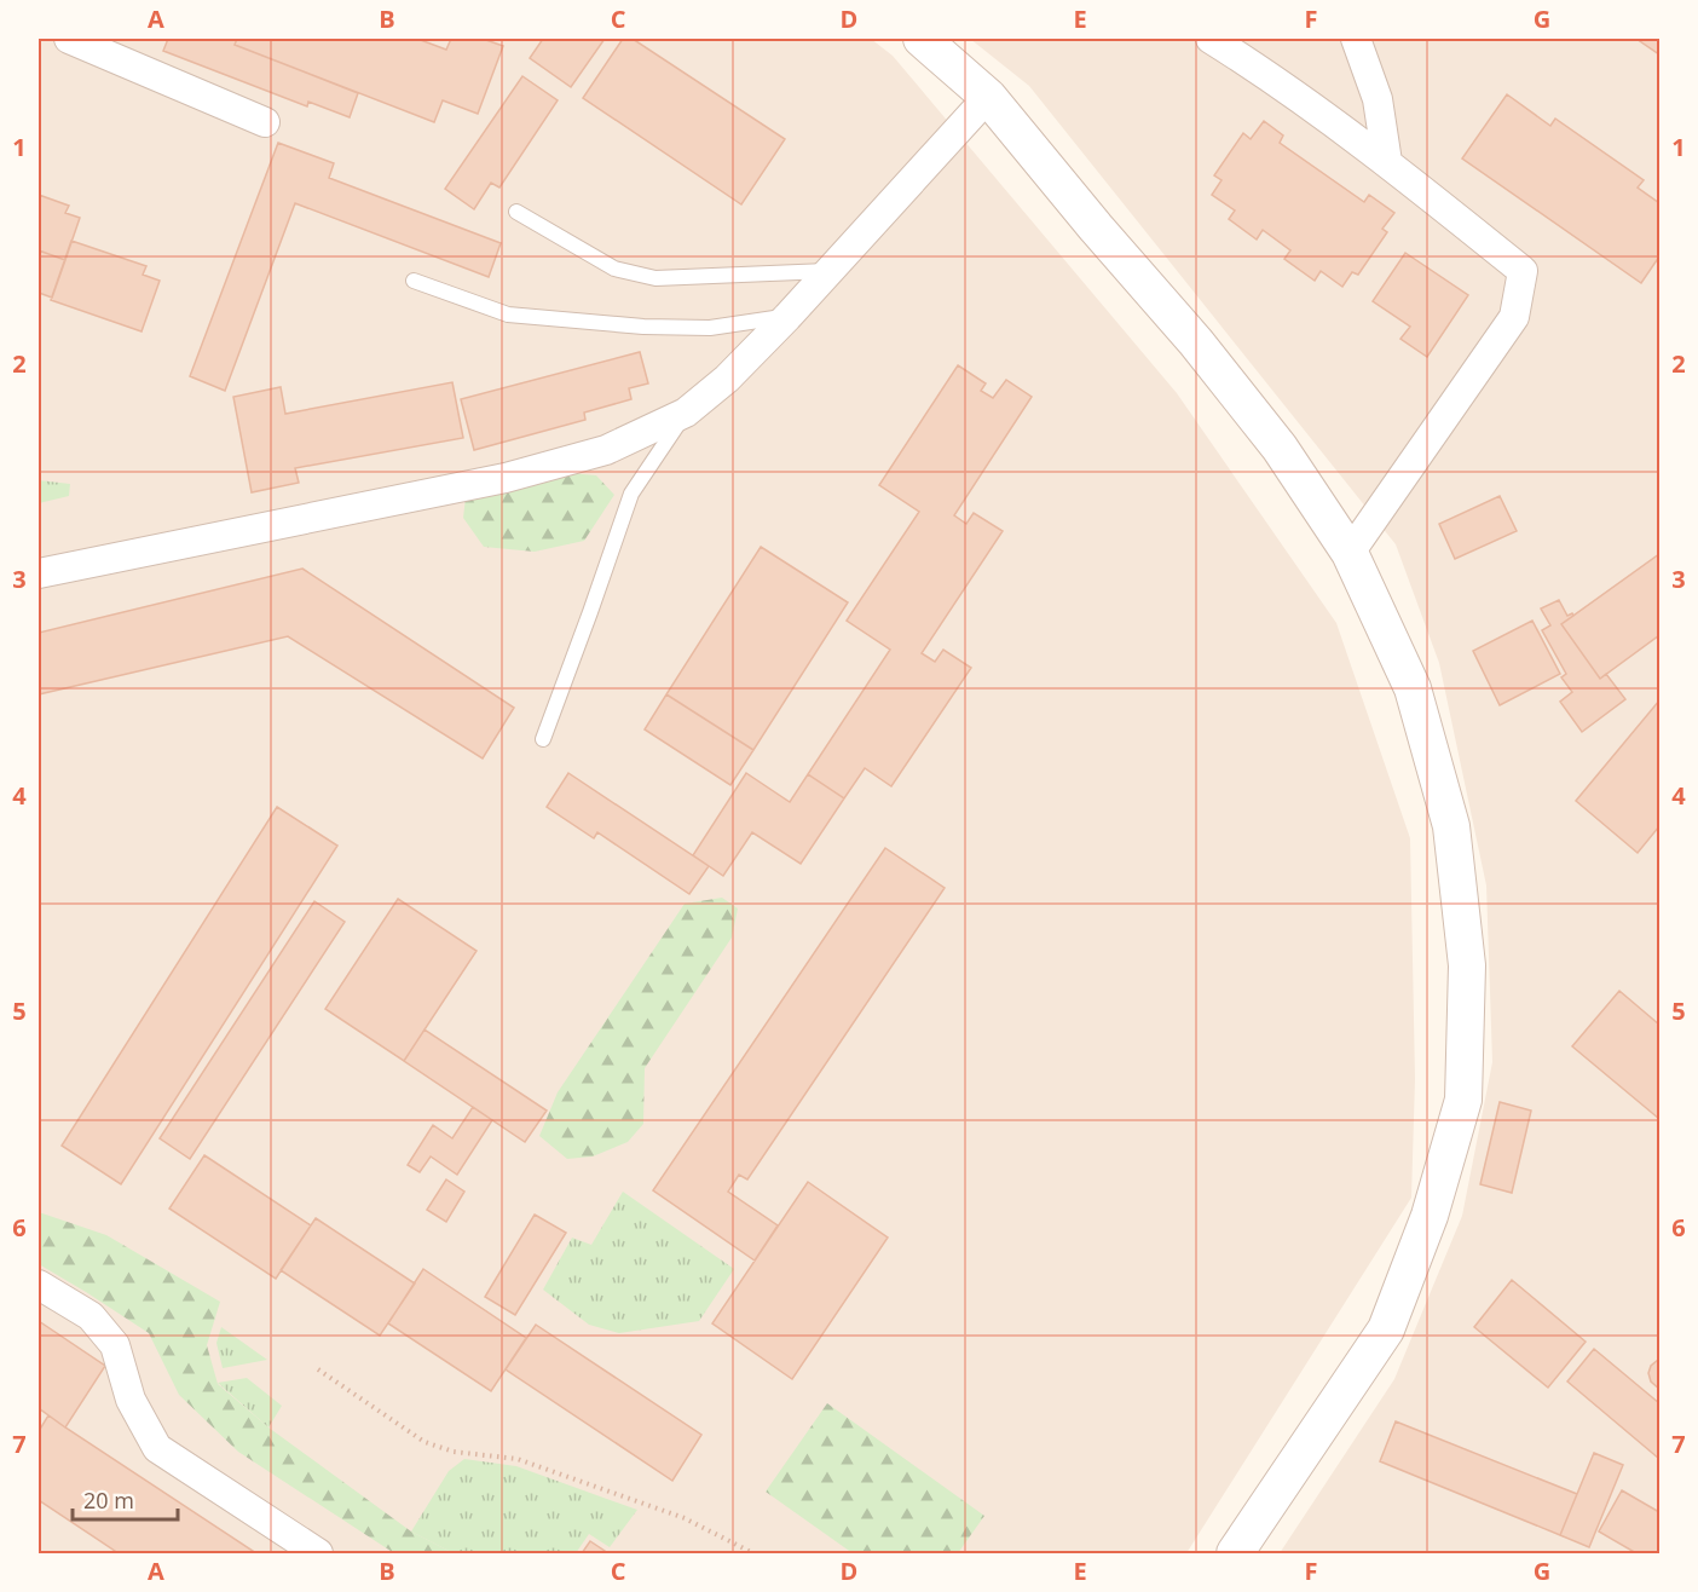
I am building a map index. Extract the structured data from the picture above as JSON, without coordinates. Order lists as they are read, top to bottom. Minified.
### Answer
{"scale_bar":"20 m","grid":{"columns":["A","B","C","D","E","F","G"],"rows":["1","2","3","4","5","6","7"]}}
